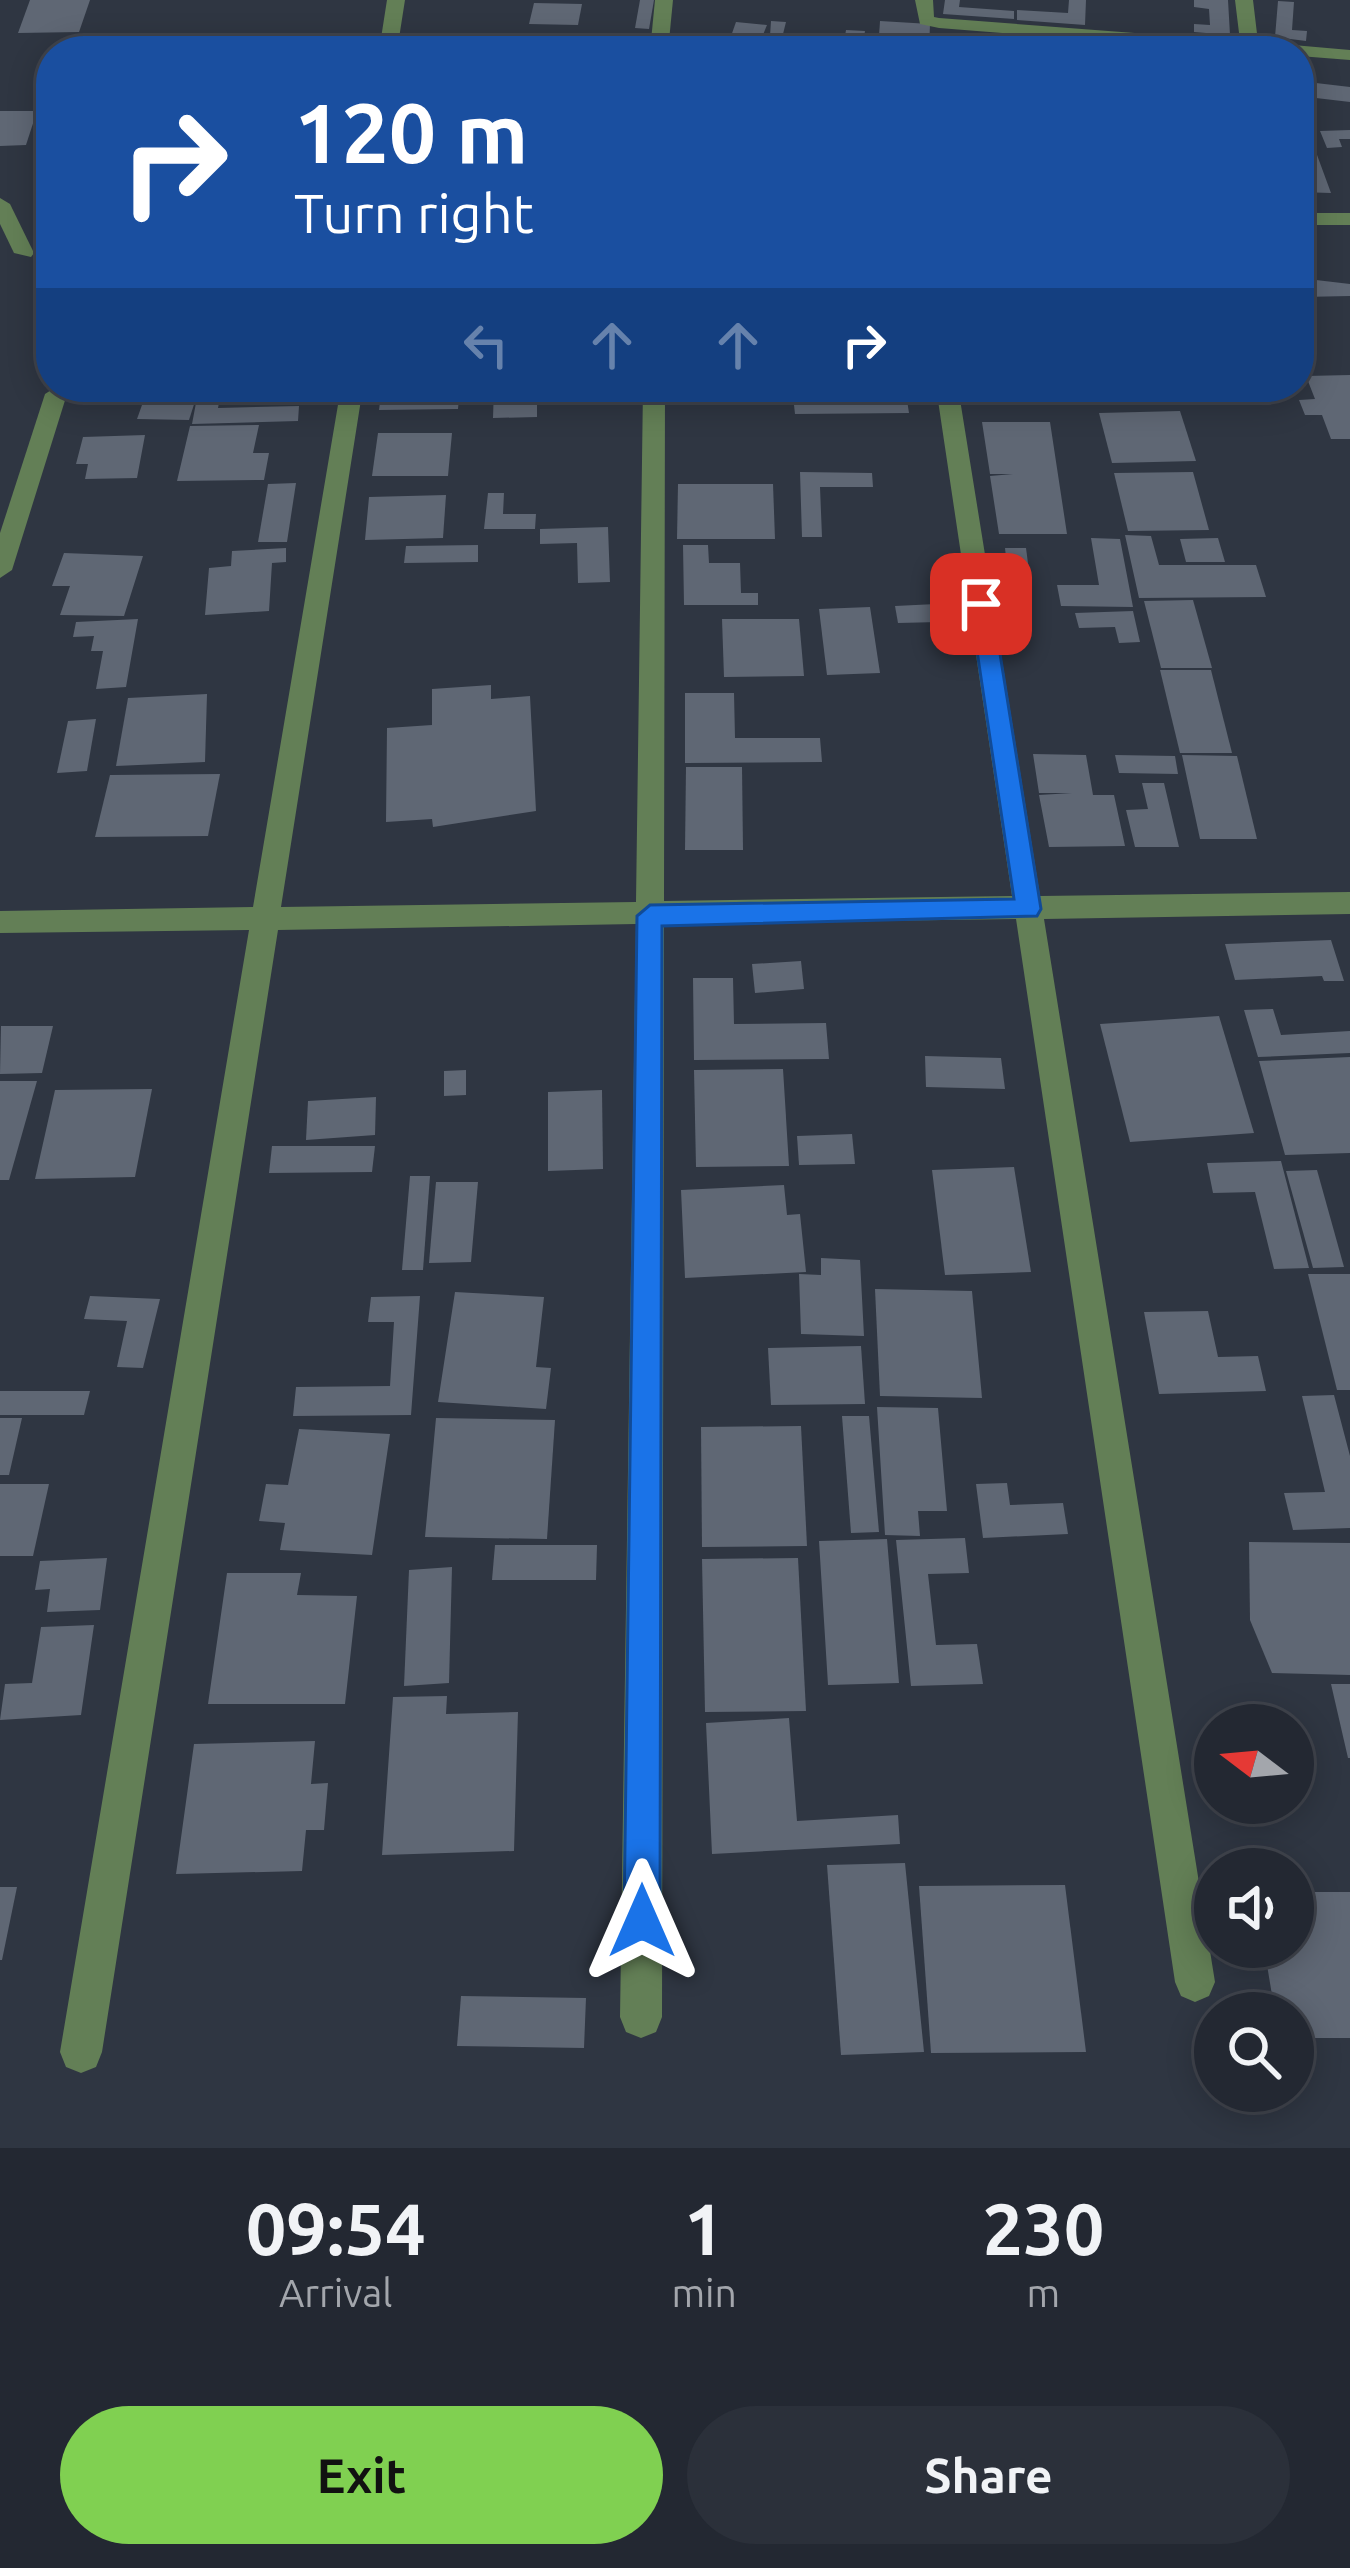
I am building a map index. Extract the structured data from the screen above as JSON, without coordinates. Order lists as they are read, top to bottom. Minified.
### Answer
{"north":"left","page":{"turn":["120 m","Turn right"],"eta":["09:54","Arrival","1","min","230","m"],"buttons":["Exit","Share"]}}
